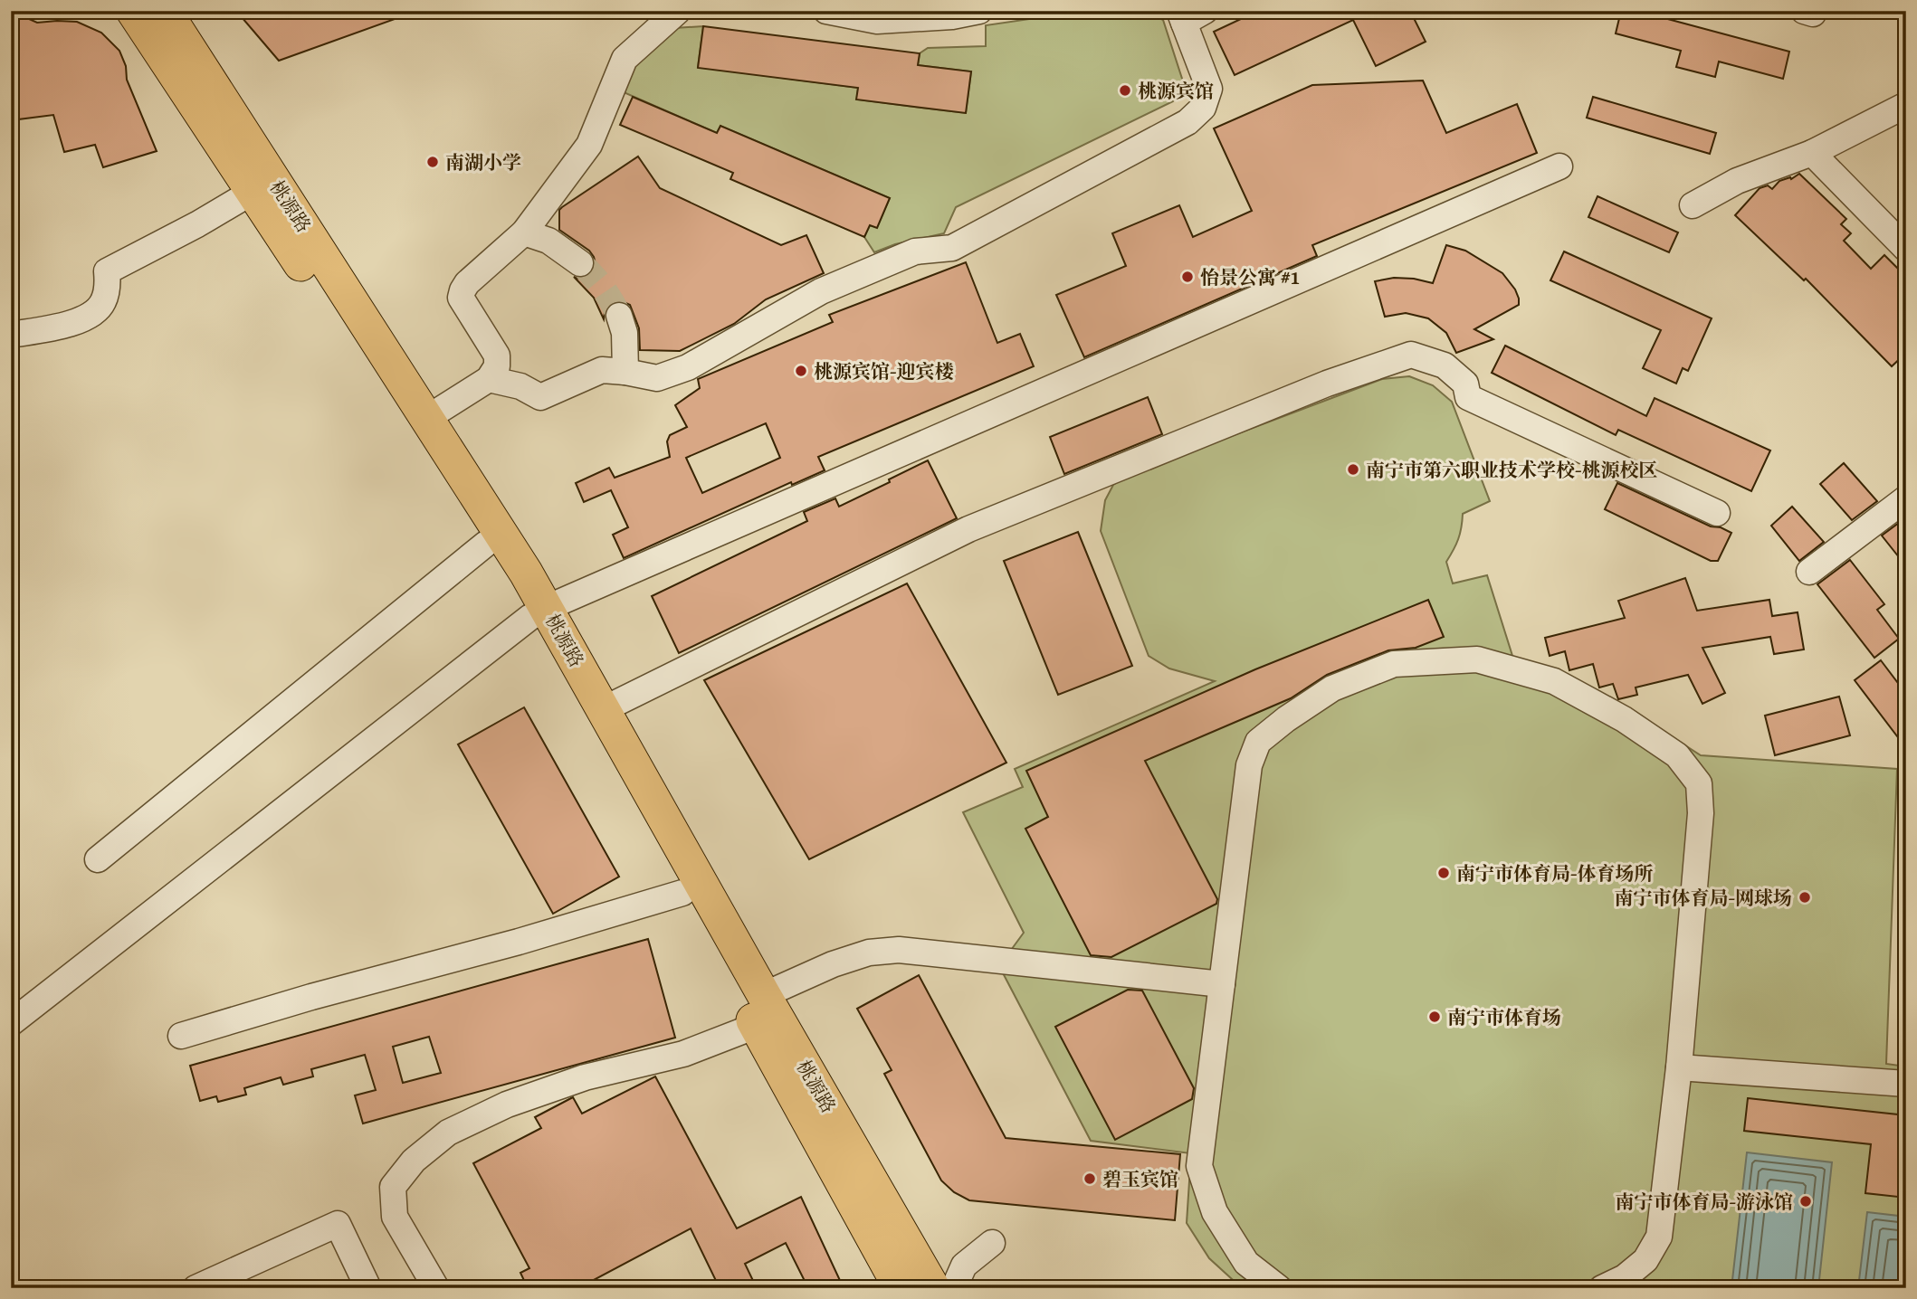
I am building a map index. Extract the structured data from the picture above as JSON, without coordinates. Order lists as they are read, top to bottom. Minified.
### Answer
{"streets":{"main road":["桃源路"]},"places":["桃源宾馆","南湖小学","怡景公寓 #1","桃源宾馆-迎宾楼","南宁市第六职业技术学校-桃源校区","南宁市体育局-体育场所","南宁市体育局-网球场","南宁市体育场","碧玉宾馆","南宁市体育局-游泳馆"]}
